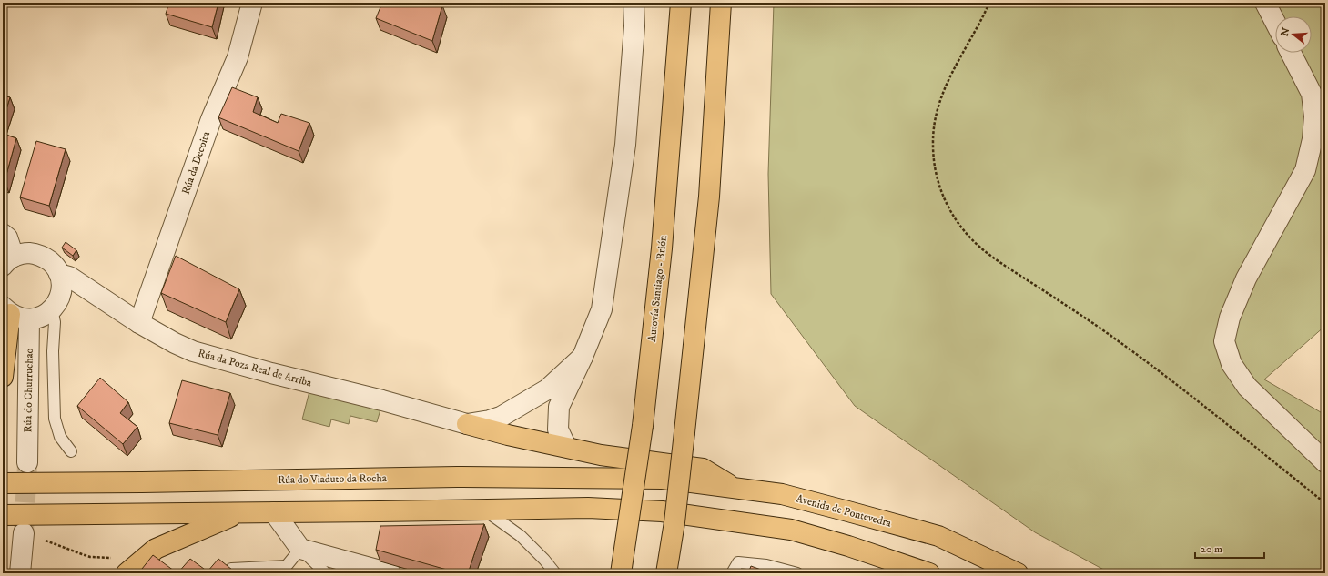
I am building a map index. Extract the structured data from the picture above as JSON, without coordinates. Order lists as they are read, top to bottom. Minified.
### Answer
{"streets":{"highway":["Autovía Santiago - Brión","Rúa do Viaduto da Rocha","Avenida de Pontevedra"],"street":["Rúa da Decoita","Rúa da Poza Real de Arriba","Rúa do Churruchao"]},"crossings":[["Rúa da Decoita","Rúa da Poza Real de Arriba"],["Rúa do Viaduto da Rocha","Avenida de Pontevedra"]],"scale_bar":"20 m","north":"left"}
